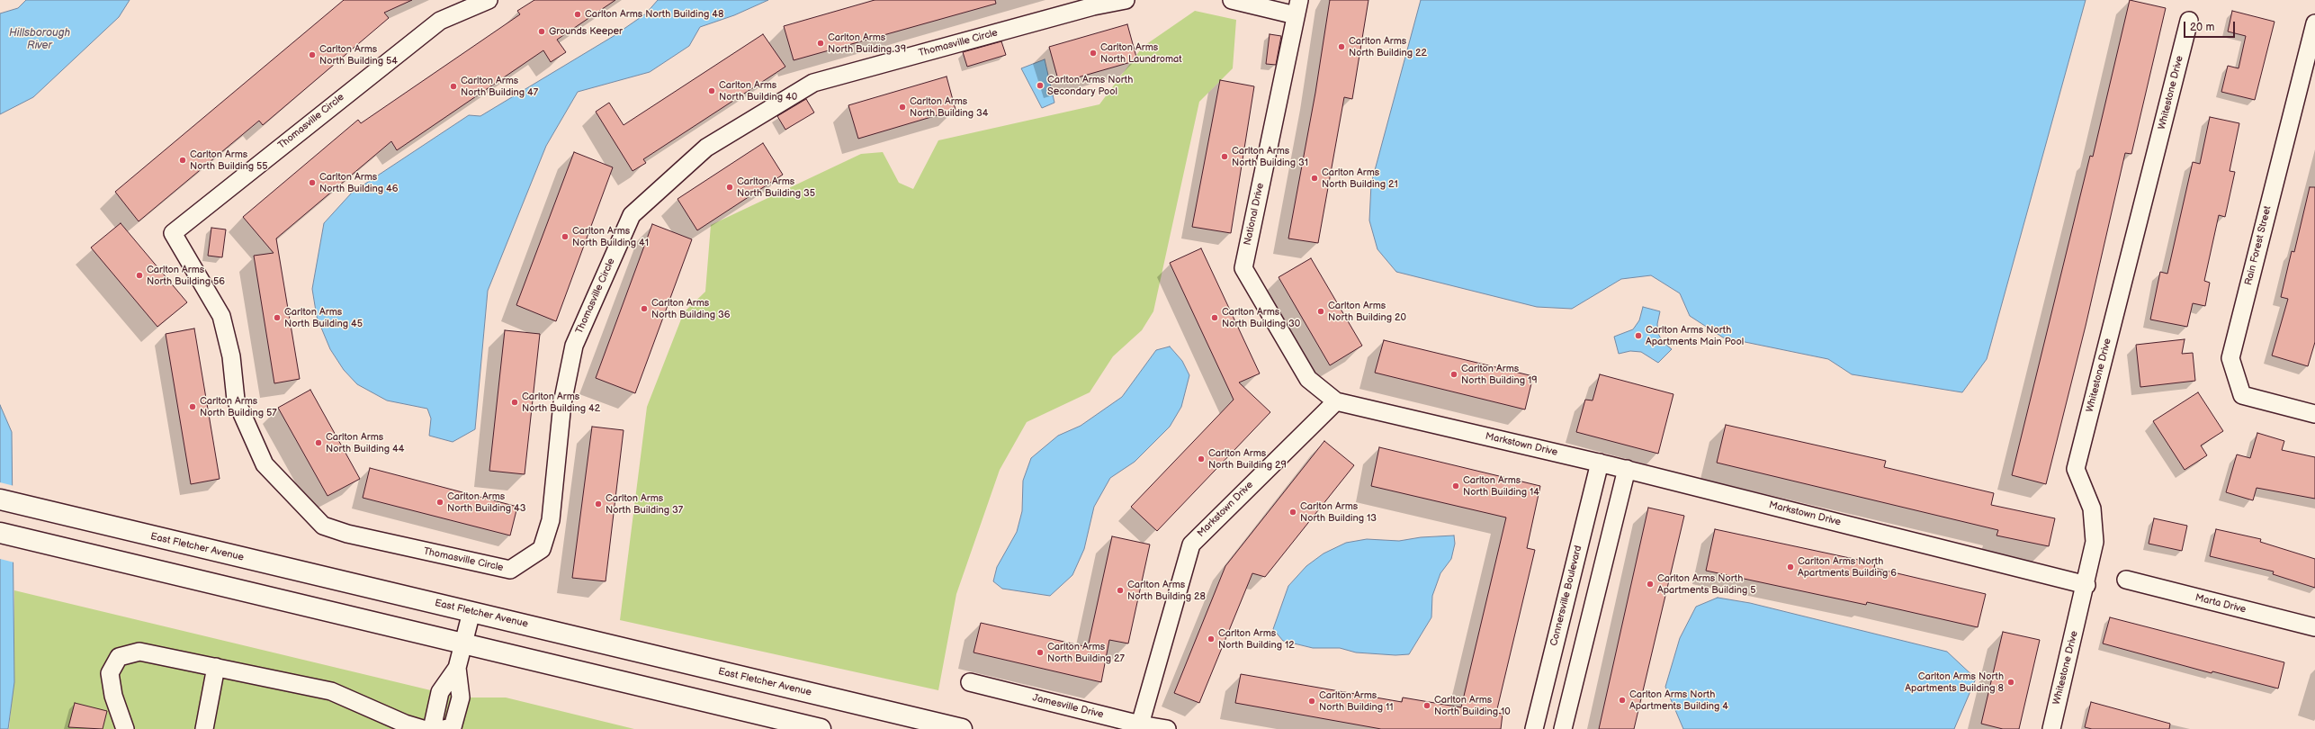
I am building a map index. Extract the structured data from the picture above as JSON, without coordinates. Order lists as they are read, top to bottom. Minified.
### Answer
{"streets":{"main road":["East Fletcher Avenue"],"street":["Thomasville Circle","Whitestone Drive","National Drive","Rain Forest Street","Markstown Drive","Connersville Boulevard","Marta Drive","Jamesville Drive"]},"crossings":[["Whitestone Drive","Markstown Drive"],["National Drive","Markstown Drive"],["Markstown Drive","Connersville Boulevard"],["Markstown Drive","Jamesville Drive"]],"water":["Hillsborough River"],"places":["Carlton Arms North Building 48","Grounds Keeper","Carlton Arms North Building 39","Carlton Arms North Building 22","Carlton Arms North Laundromat","Carlton Arms North Building 54","Carlton Arms North Secondary Pool","Carlton Arms North Building 47","Carlton Arms North Building 40","Carlton Arms North Building 34","Carlton Arms North Building 31","Carlton Arms North Building 55","Carlton Arms North Building 21","Carlton Arms North Building 46","Carlton Arms North Building 35","Carlton Arms North Building 41","Carlton Arms North Building 56","Carlton Arms North Building 36","Carlton Arms North Building 20","Carlton Arms North Building 45","Carlton Arms North Building 30","Carlton Arms North Apartments Main Pool","Carlton Arms North Building 19","Carlton Arms North Building 42","Carlton Arms North Building 57","Carlton Arms North Building 44","Carlton Arms North Building 29","Carlton Arms North Building 14","Carlton Arms North Building 43","Carlton Arms North Building 37","Carlton Arms North Building 13","Carlton Arms North Apartments Building 6","Carlton Arms North Apartments Building 5","Carlton Arms North Building 28","Carlton Arms North Building 12","Carlton Arms North Building 27","Carlton Arms North Apartments Building 8","Carlton Arms North Apartments Building 4","Carlton Arms North Building 11","Carlton Arms North Building 10"],"scale_bar":"20 m"}
